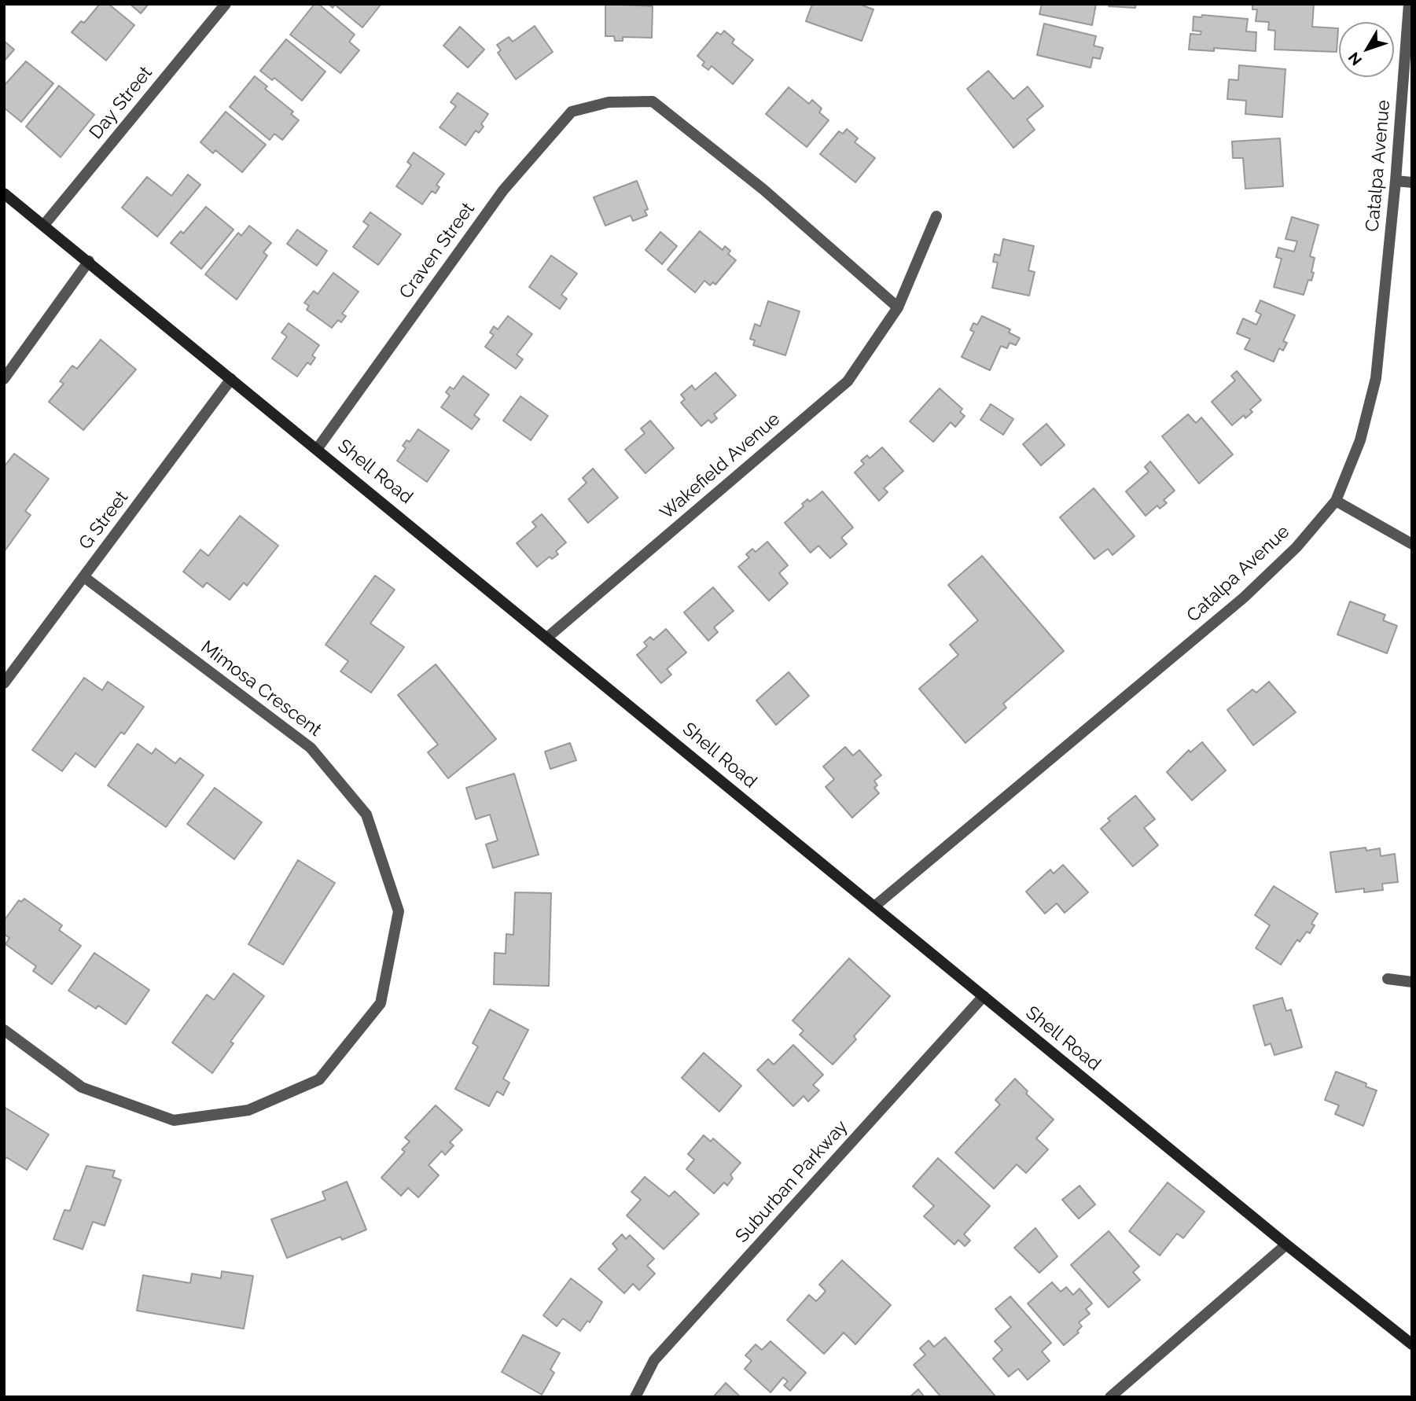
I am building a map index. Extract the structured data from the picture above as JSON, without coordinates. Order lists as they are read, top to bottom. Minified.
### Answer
{"streets":{"street":["Day Street","Catalpa Avenue","Craven Street","Wakefield Avenue","Shell Road","G Street","Mimosa Crescent","Suburban Parkway"]},"crossings":[["Day Street","Shell Road"],["Catalpa Avenue","Shell Road"],["Craven Street","Wakefield Avenue"],["Craven Street","Shell Road"],["Wakefield Avenue","Shell Road"],["Shell Road","G Street"],["Shell Road","Suburban Parkway"],["G Street","Mimosa Crescent"]],"north":"bottom left"}
